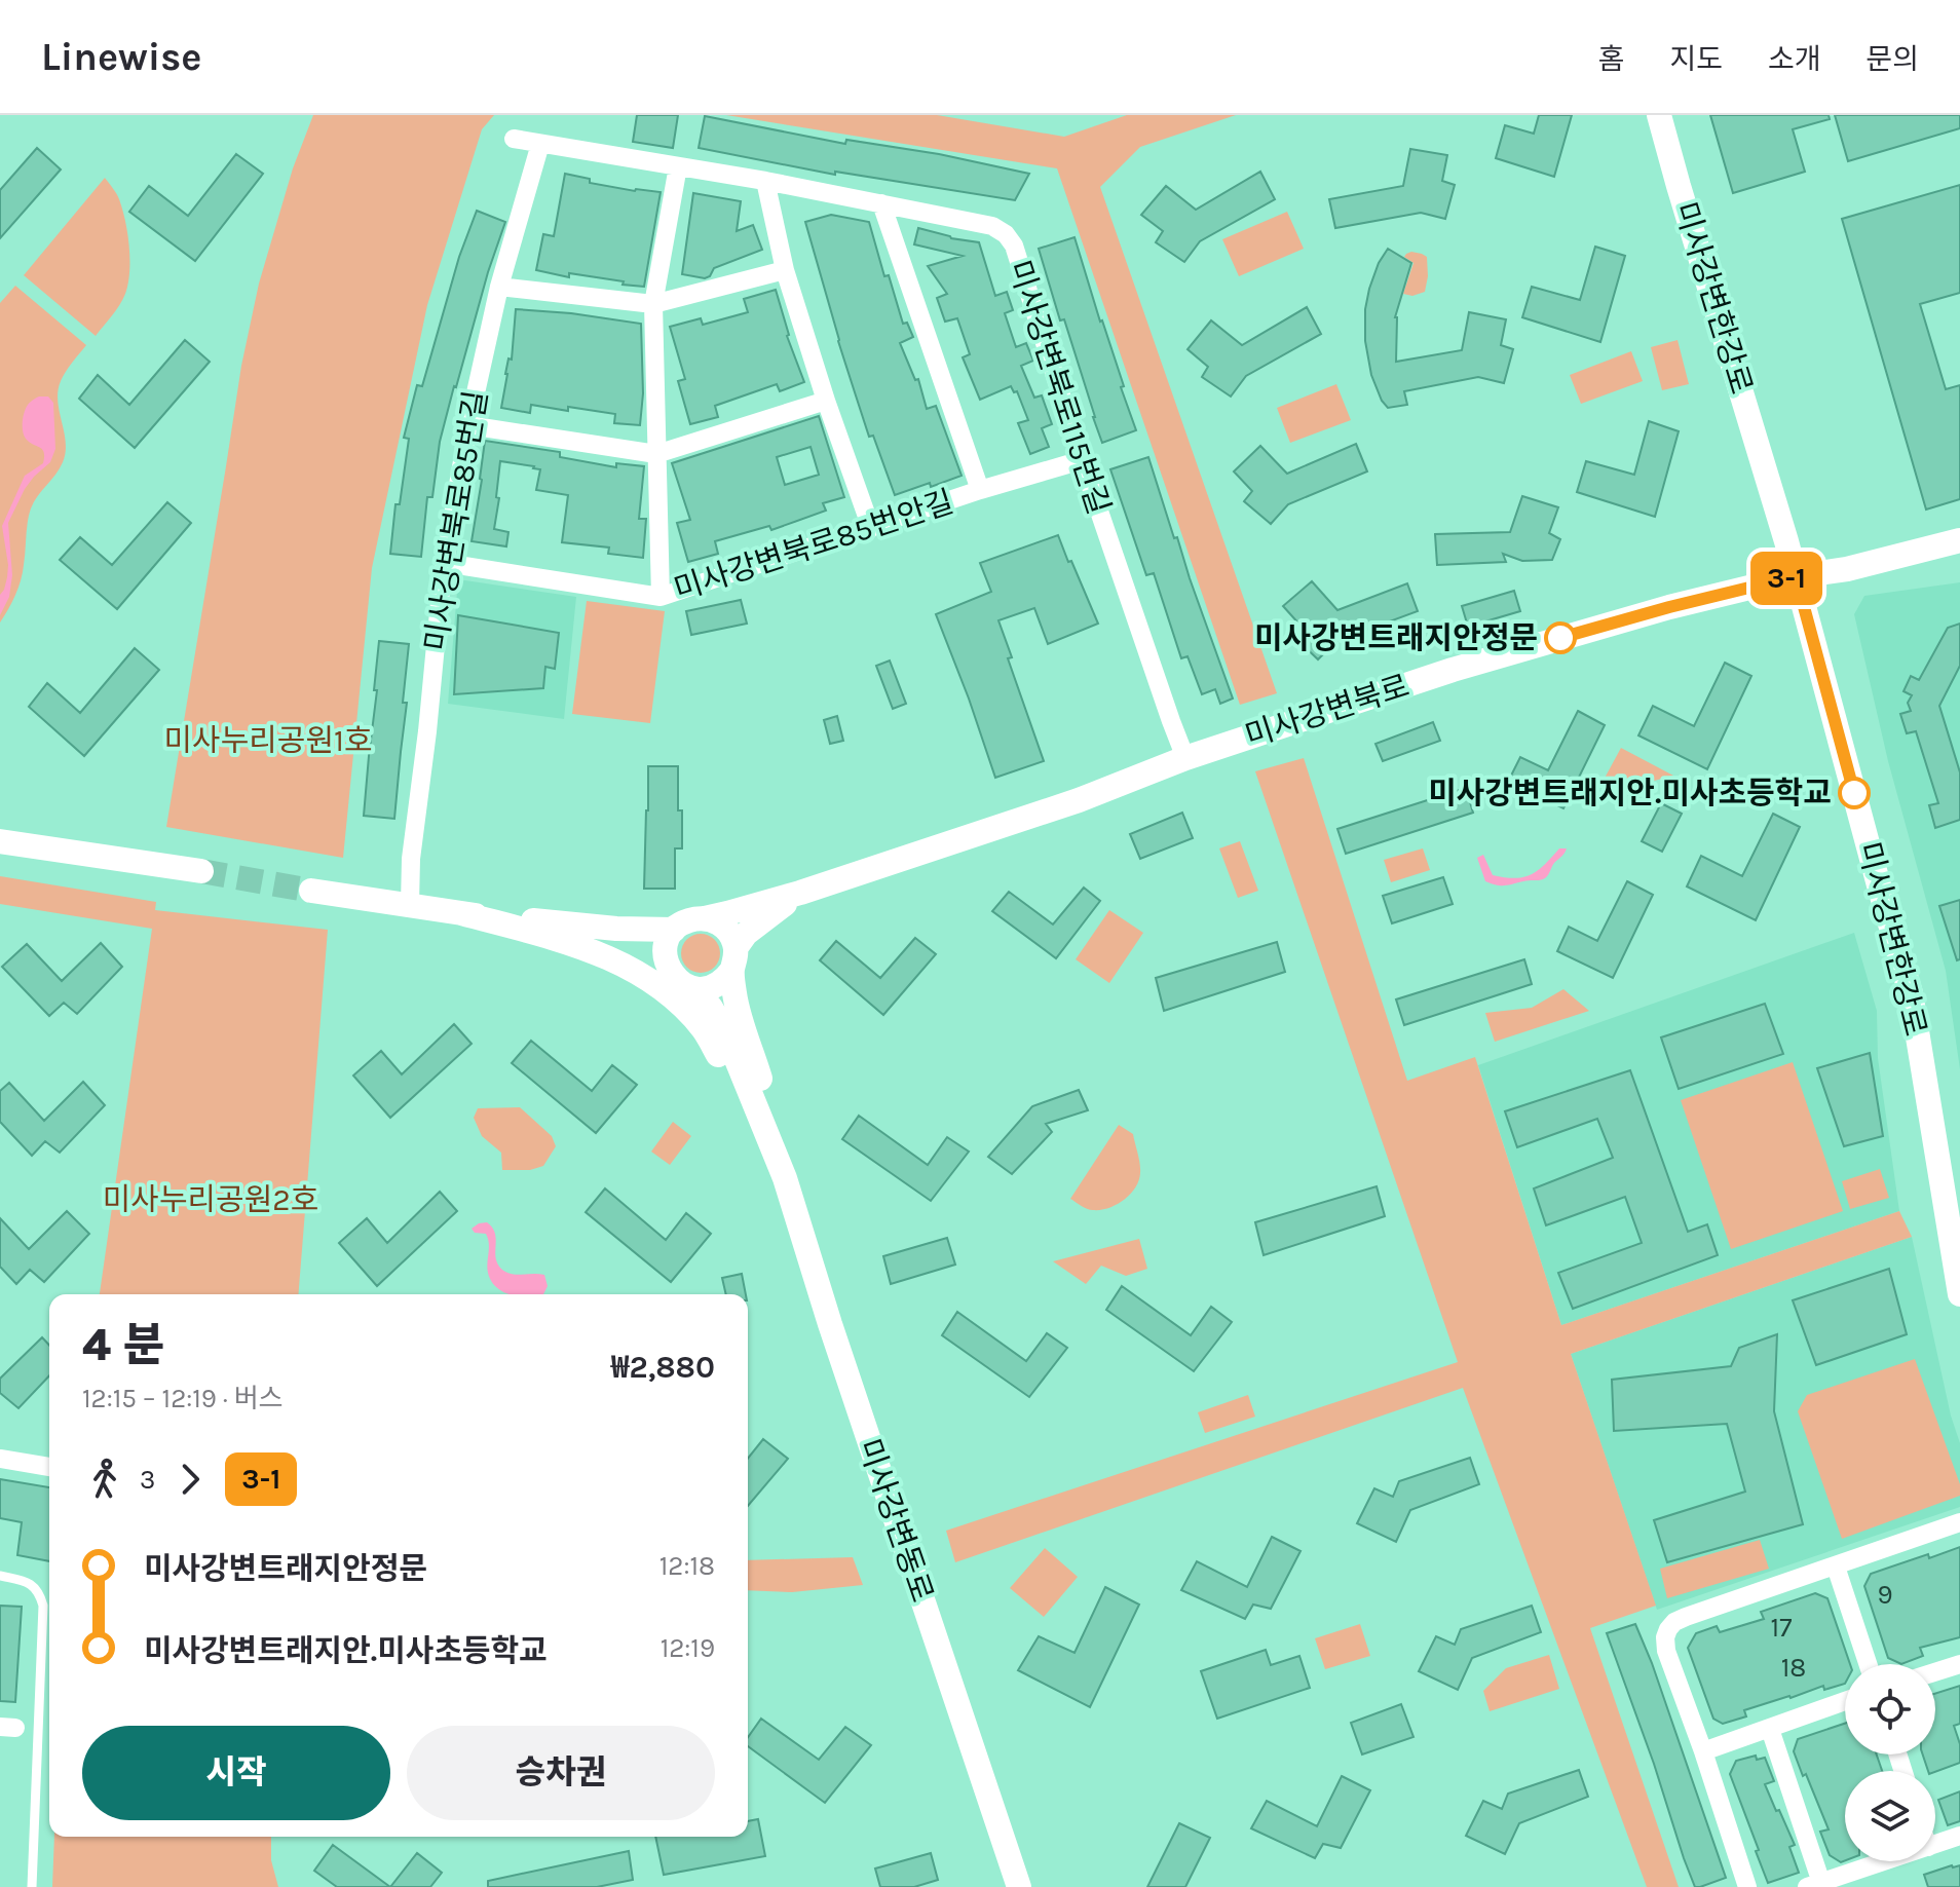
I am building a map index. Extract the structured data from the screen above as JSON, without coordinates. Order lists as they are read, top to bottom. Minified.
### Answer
{"streets":{"main road":["미사강변한강로","미사강변북로","미사강변동로"],"street":["미사강변북로115번길","미사강변북로85번길","미사강변북로85번안길"]},"crossings":[["미사강변한강로","미사강변북로"],["미사강변북로115번길","미사강변북로85번길"],["미사강변북로115번길","미사강변북로85번안길"],["미사강변북로115번길","미사강변북로"],["미사강변북로85번길","미사강변북로85번안길"]],"parks":["미사누리공원1호","미사누리공원2호"],"places":["미사강변트래지안정문","미사강변트래지안.미사초등학교"],"lines":["bus line 3-1"],"house_numbers":["9","17","18"],"page":{"header":"Linewise","nav":["홈","지도","소개","문의"],"on_map":"3-1","heading":["4 분","12:15 – 12:19 · 버스","₩2,880"],"legs":["3","3-1"],"list":[{"name":"미사강변트래지안정문","value":"12:18"},{"name":"미사강변트래지안.미사초등학교","value":"12:19"}],"buttons":["시작","승차권"]}}
